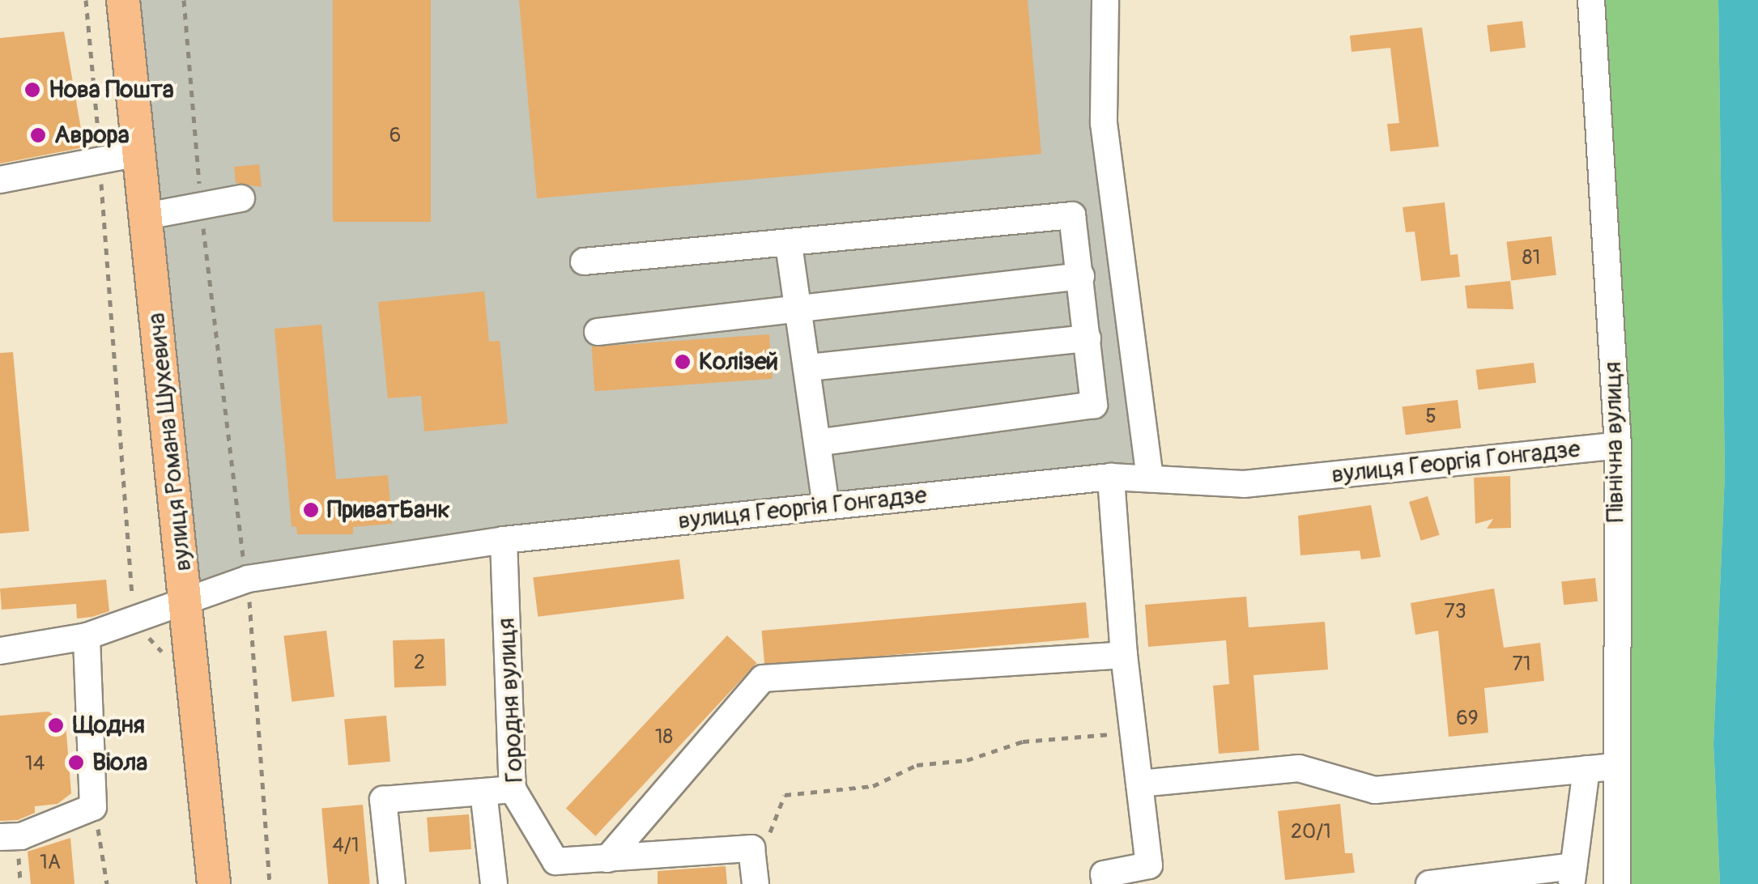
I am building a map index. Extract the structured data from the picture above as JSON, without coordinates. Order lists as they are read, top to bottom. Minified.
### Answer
{"streets":{"main road":["вулиця Романа Шухевича"],"street":["Північна вулиця","вулиця Георгія Гонгадзе","Городня вулиця"]},"crossings":[["вулиця Романа Шухевича","вулиця Георгія Гонгадзе"],["Північна вулиця","вулиця Георгія Гонгадзе"],["вулиця Георгія Гонгадзе","Городня вулиця"]],"places":["Нова Пошта","Аврора","Колізей","ПриватБанк","Щодня","Віола"],"house_numbers":["6","81","5","73","2","71","69","18","14","20/1","4/1","1А"]}
